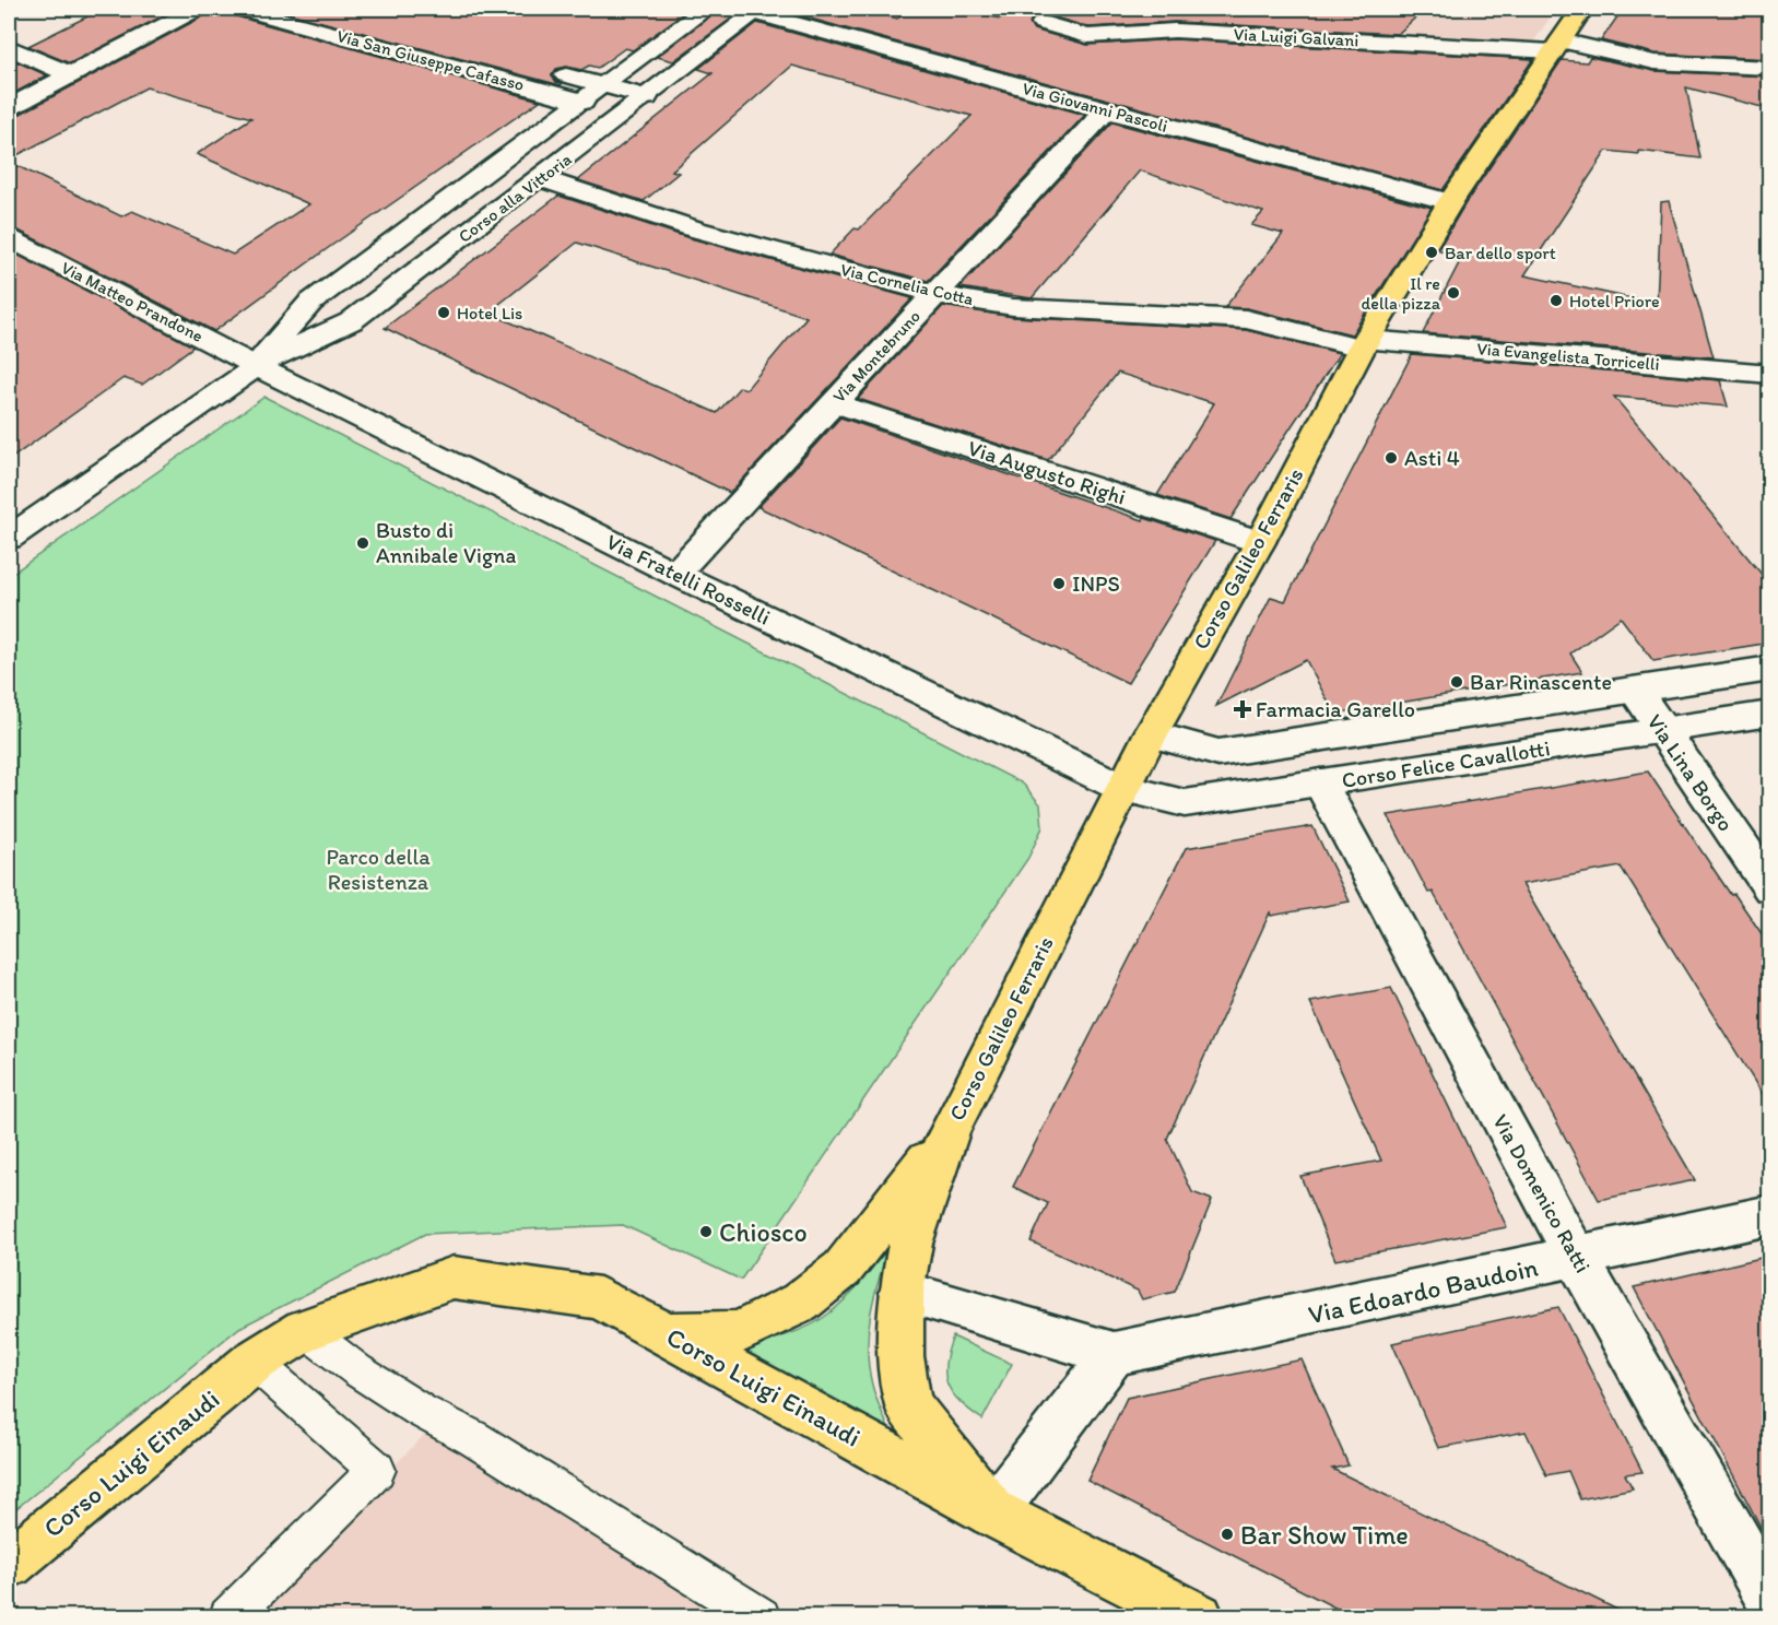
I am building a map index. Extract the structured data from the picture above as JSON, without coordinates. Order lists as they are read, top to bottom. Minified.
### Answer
{"streets":{"main road":["Corso Galileo Ferraris","Corso Luigi Einaudi"],"street":["Via Luigi Galvani","Via San Giuseppe Cafasso","Via Giovanni Pascoli","Corso alla Vittoria","Via Cornelia Cotta","Via Matteo Prandone","Via Montebruno","Via Evangelista Torricelli","Via Augusto Righi","Via Fratelli Rosselli","Corso Felice Cavallotti","Via Lina Borgo","Via Domenico Ratti","Via Edoardo Baudoin"]},"crossings":[["Via Luigi Galvani","Corso Galileo Ferraris"],["Via San Giuseppe Cafasso","Corso alla Vittoria"],["Via Giovanni Pascoli","Corso alla Vittoria"],["Via Giovanni Pascoli","Via Montebruno"],["Via Giovanni Pascoli","Corso Galileo Ferraris"],["Corso alla Vittoria","Via Cornelia Cotta"],["Corso alla Vittoria","Via Matteo Prandone"],["Corso alla Vittoria","Via Fratelli Rosselli"],["Via Cornelia Cotta","Via Montebruno"],["Via Cornelia Cotta","Via Evangelista Torricelli"],["Via Cornelia Cotta","Corso Galileo Ferraris"],["Via Matteo Prandone","Via Fratelli Rosselli"],["Via Montebruno","Via Augusto Righi"],["Via Montebruno","Via Fratelli Rosselli"],["Via Evangelista Torricelli","Corso Galileo Ferraris"],["Via Augusto Righi","Corso Galileo Ferraris"],["Corso Galileo Ferraris","Via Fratelli Rosselli"],["Corso Galileo Ferraris","Corso Felice Cavallotti"],["Corso Galileo Ferraris","Via Edoardo Baudoin"],["Corso Galileo Ferraris","Corso Luigi Einaudi"],["Via Fratelli Rosselli","Corso Felice Cavallotti"],["Corso Felice Cavallotti","Via Lina Borgo"],["Corso Felice Cavallotti","Via Domenico Ratti"],["Via Domenico Ratti","Via Edoardo Baudoin"]],"parks":["Parco della Resistenza"],"places":{"other":["Bar dello sport","Il re della pizza","Hotel Priore","Hotel Lis","Asti 4","Busto di Annibale Vigna","INPS","Bar Rinascente","Chiosco","Bar Show Time"],"health":["Farmacia Garello"]}}
